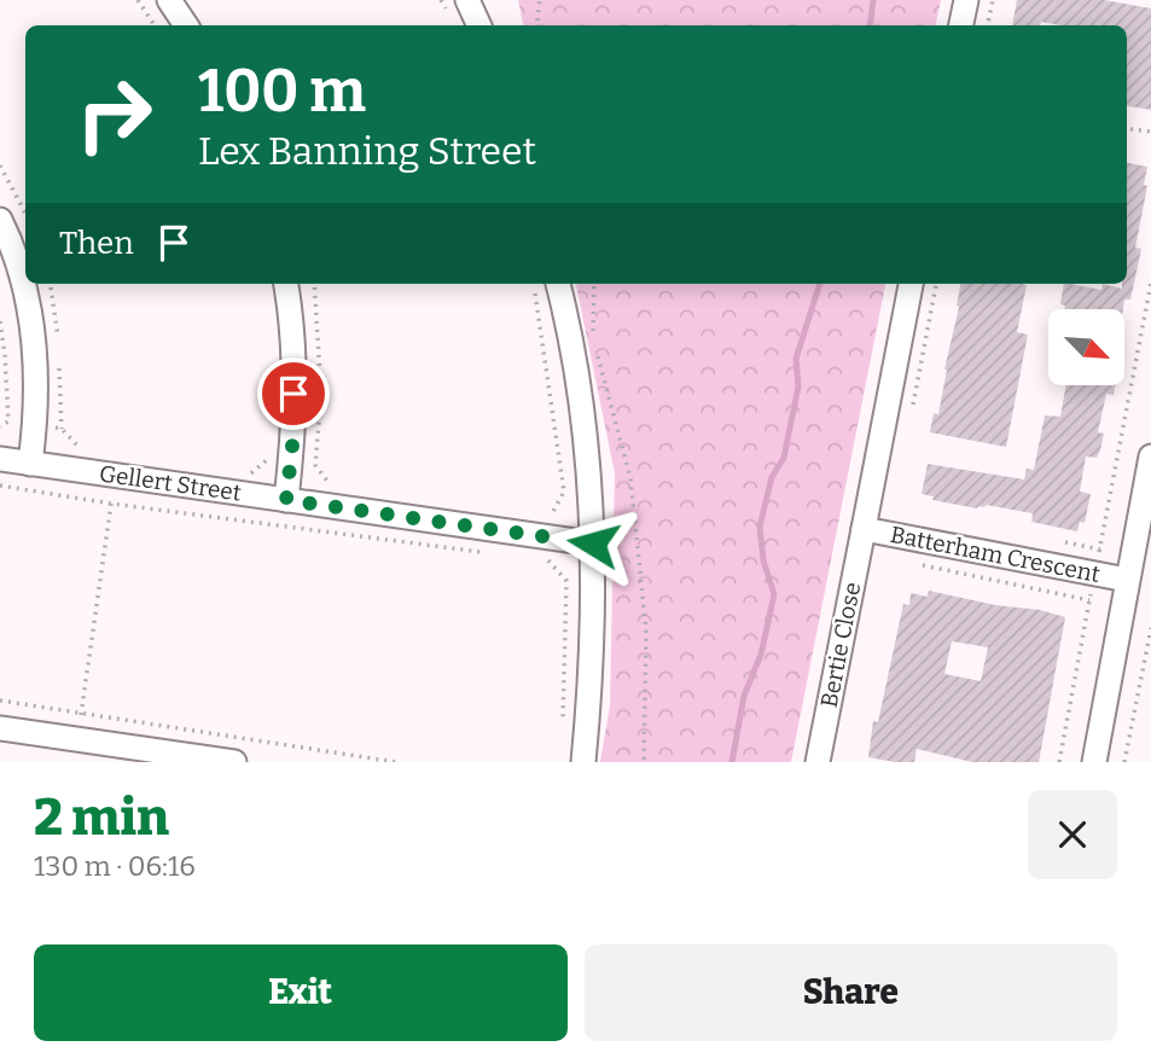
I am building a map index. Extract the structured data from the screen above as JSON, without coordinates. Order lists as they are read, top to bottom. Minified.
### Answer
{"streets":{"street":["Gellert Street","Batterham Crescent","Bertie Close"]},"crossings":[["Batterham Crescent","Bertie Close"]],"north":"bottom right","page":{"turn":["100 m","Lex Banning Street"],"then":"Then","heading":["2 min","130 m · 06:16"],"buttons":["Exit","Share"]}}
